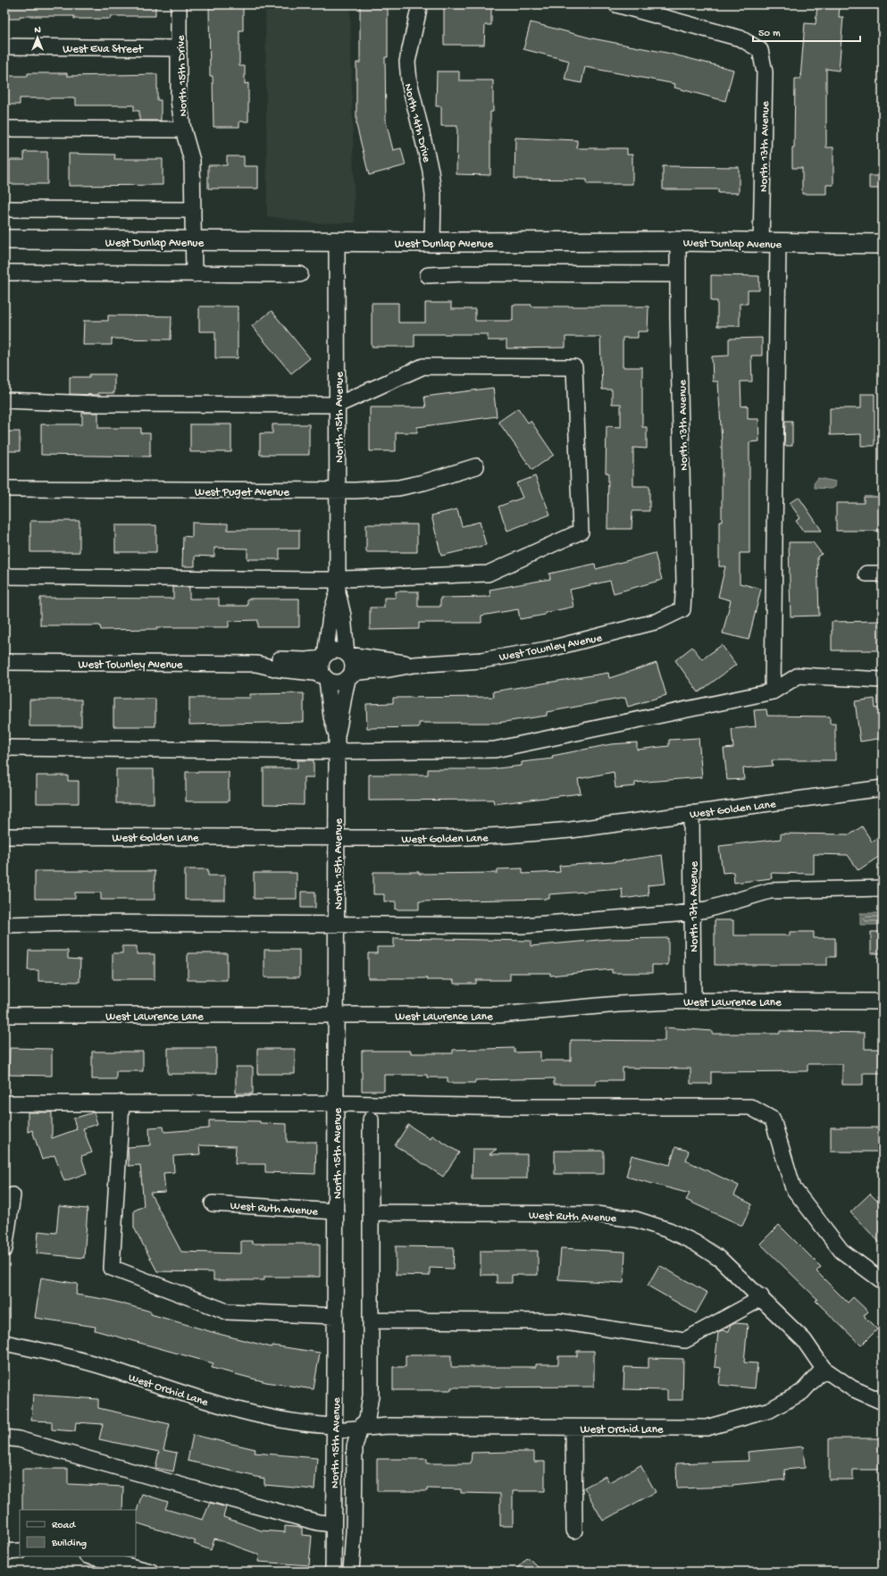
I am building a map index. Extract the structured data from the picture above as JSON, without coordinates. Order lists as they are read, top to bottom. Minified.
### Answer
{"streets":{"main road":["West Dunlap Avenue"],"street":["West Eva Street","North 15th Drive","North 14th Drive","North 13th Avenue","North 15th Avenue","West Puget Avenue","West Townley Avenue","West Golden Lane","West Lawrence Lane","West Ruth Avenue","West Orchid Lane"]},"crossings":[["West Eva Street","North 15th Drive"],["North 15th Drive","West Dunlap Avenue"],["North 14th Drive","West Dunlap Avenue"],["North 13th Avenue","West Dunlap Avenue"],["North 13th Avenue","West Townley Avenue"],["North 13th Avenue","West Golden Lane"],["North 13th Avenue","West Lawrence Lane"],["West Dunlap Avenue","North 15th Avenue"],["North 15th Avenue","West Puget Avenue"],["North 15th Avenue","West Townley Avenue"],["North 15th Avenue","West Golden Lane"],["North 15th Avenue","West Lawrence Lane"],["North 15th Avenue","West Ruth Avenue"],["North 15th Avenue","West Orchid Lane"],["West Ruth Avenue","West Orchid Lane"]],"legend":["Road","Building"],"scale_bar":"50 m","north":"top"}
